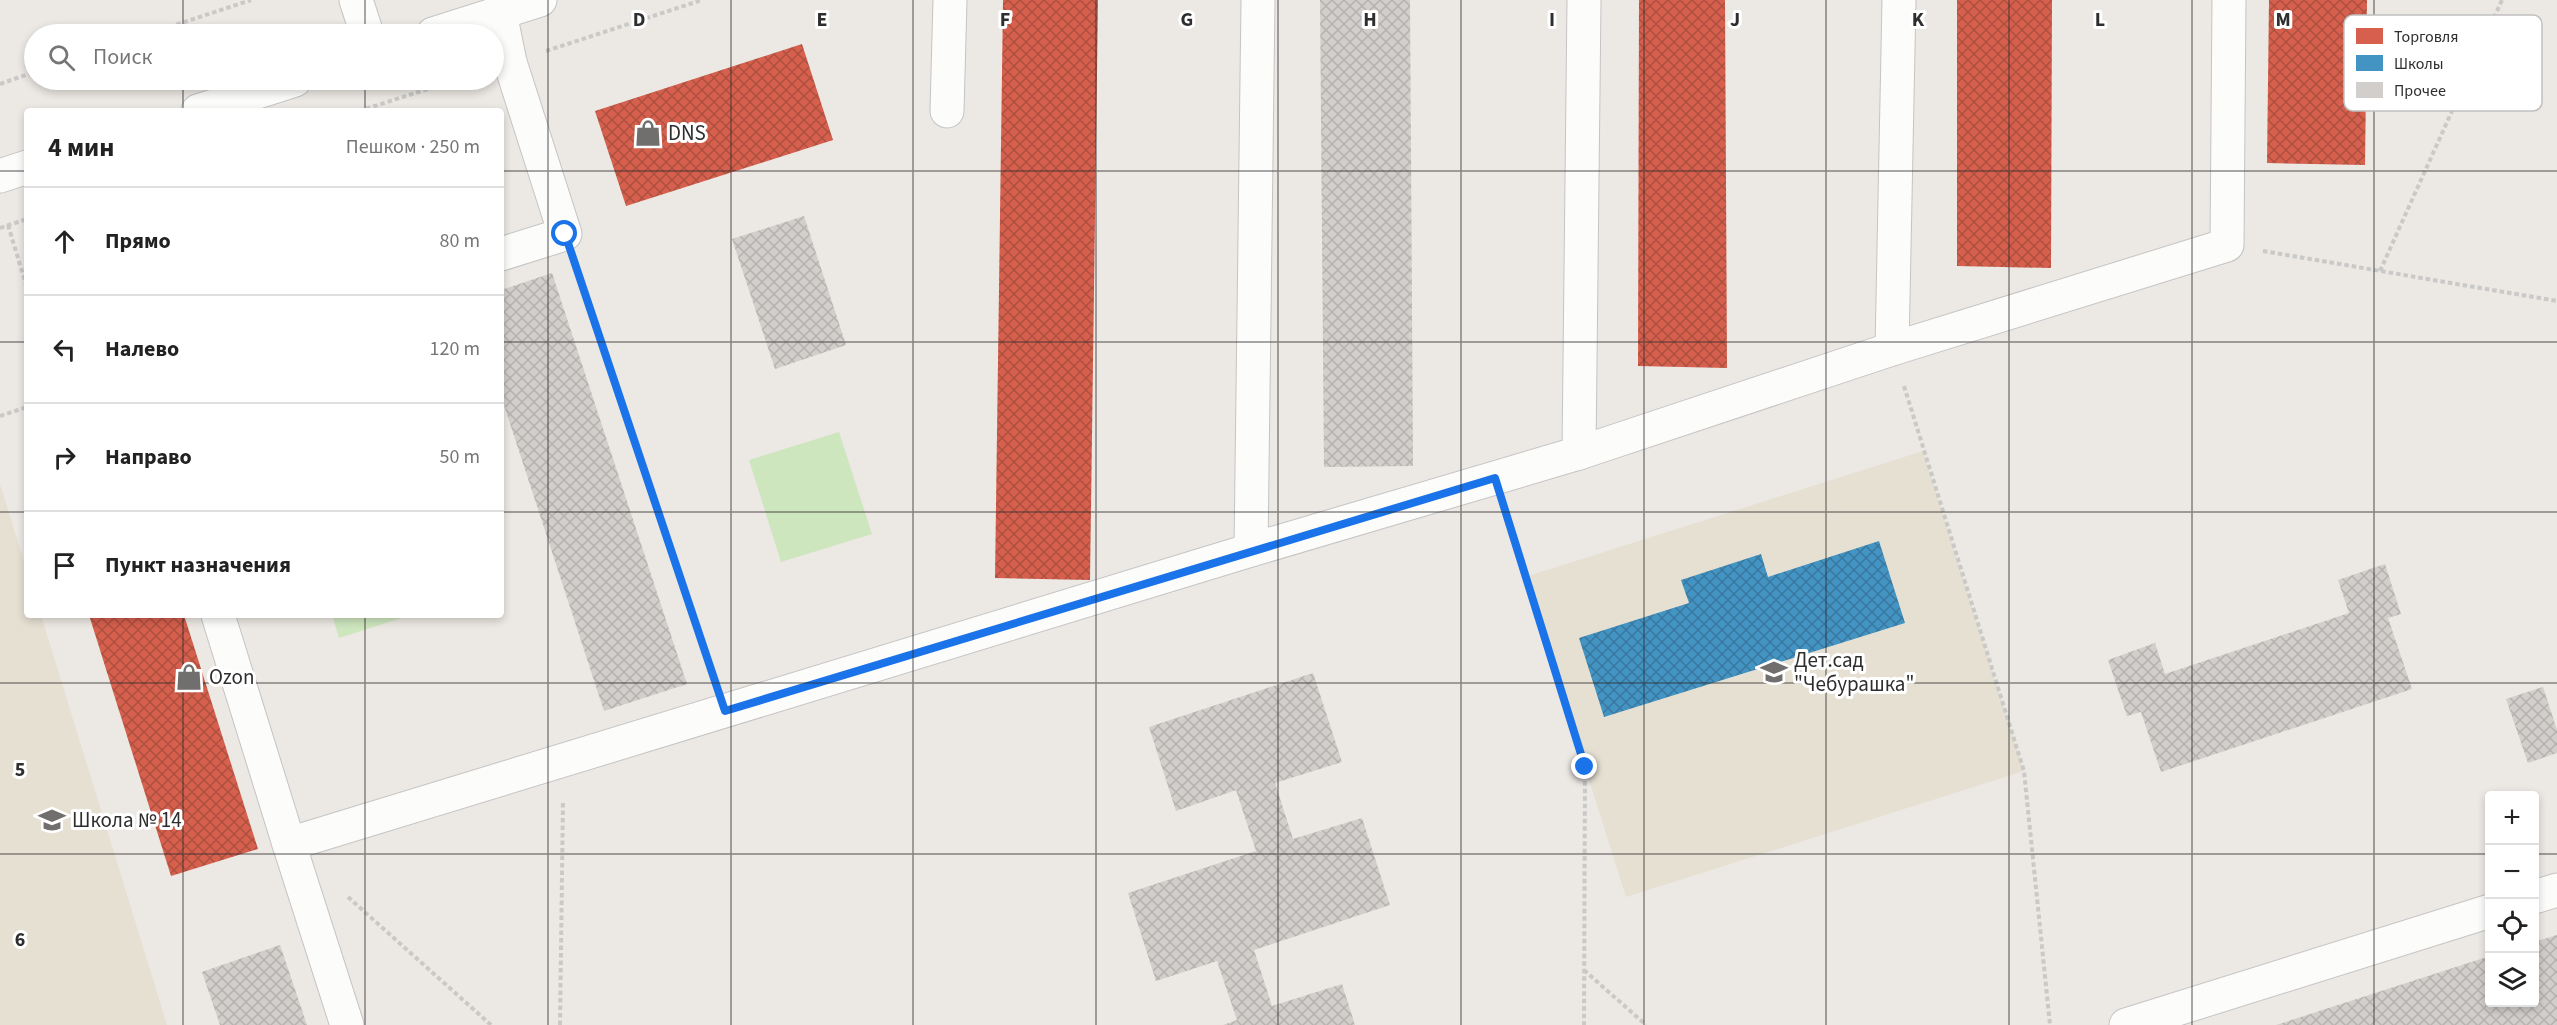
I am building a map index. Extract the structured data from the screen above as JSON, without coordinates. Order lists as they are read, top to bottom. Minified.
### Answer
{"places":{"shop":["DNS","Ozon"],"school or university":["Дет.сад \"Чебурашка\"","Школа № 14"]},"legend":["Торговля","Школы","Прочее"],"page":{"search":"Поиск","heading":["4 мин","Пешком · 250 m"],"list":[["Прямо","80 m"],["Налево","120 m"],["Направо","50 m"],"Пункт назначения"],"map_buttons":["+","−"]},"grid":{"columns":["D","E","F","G","H","I","J","K","L","M"],"rows":["5","6"]}}
